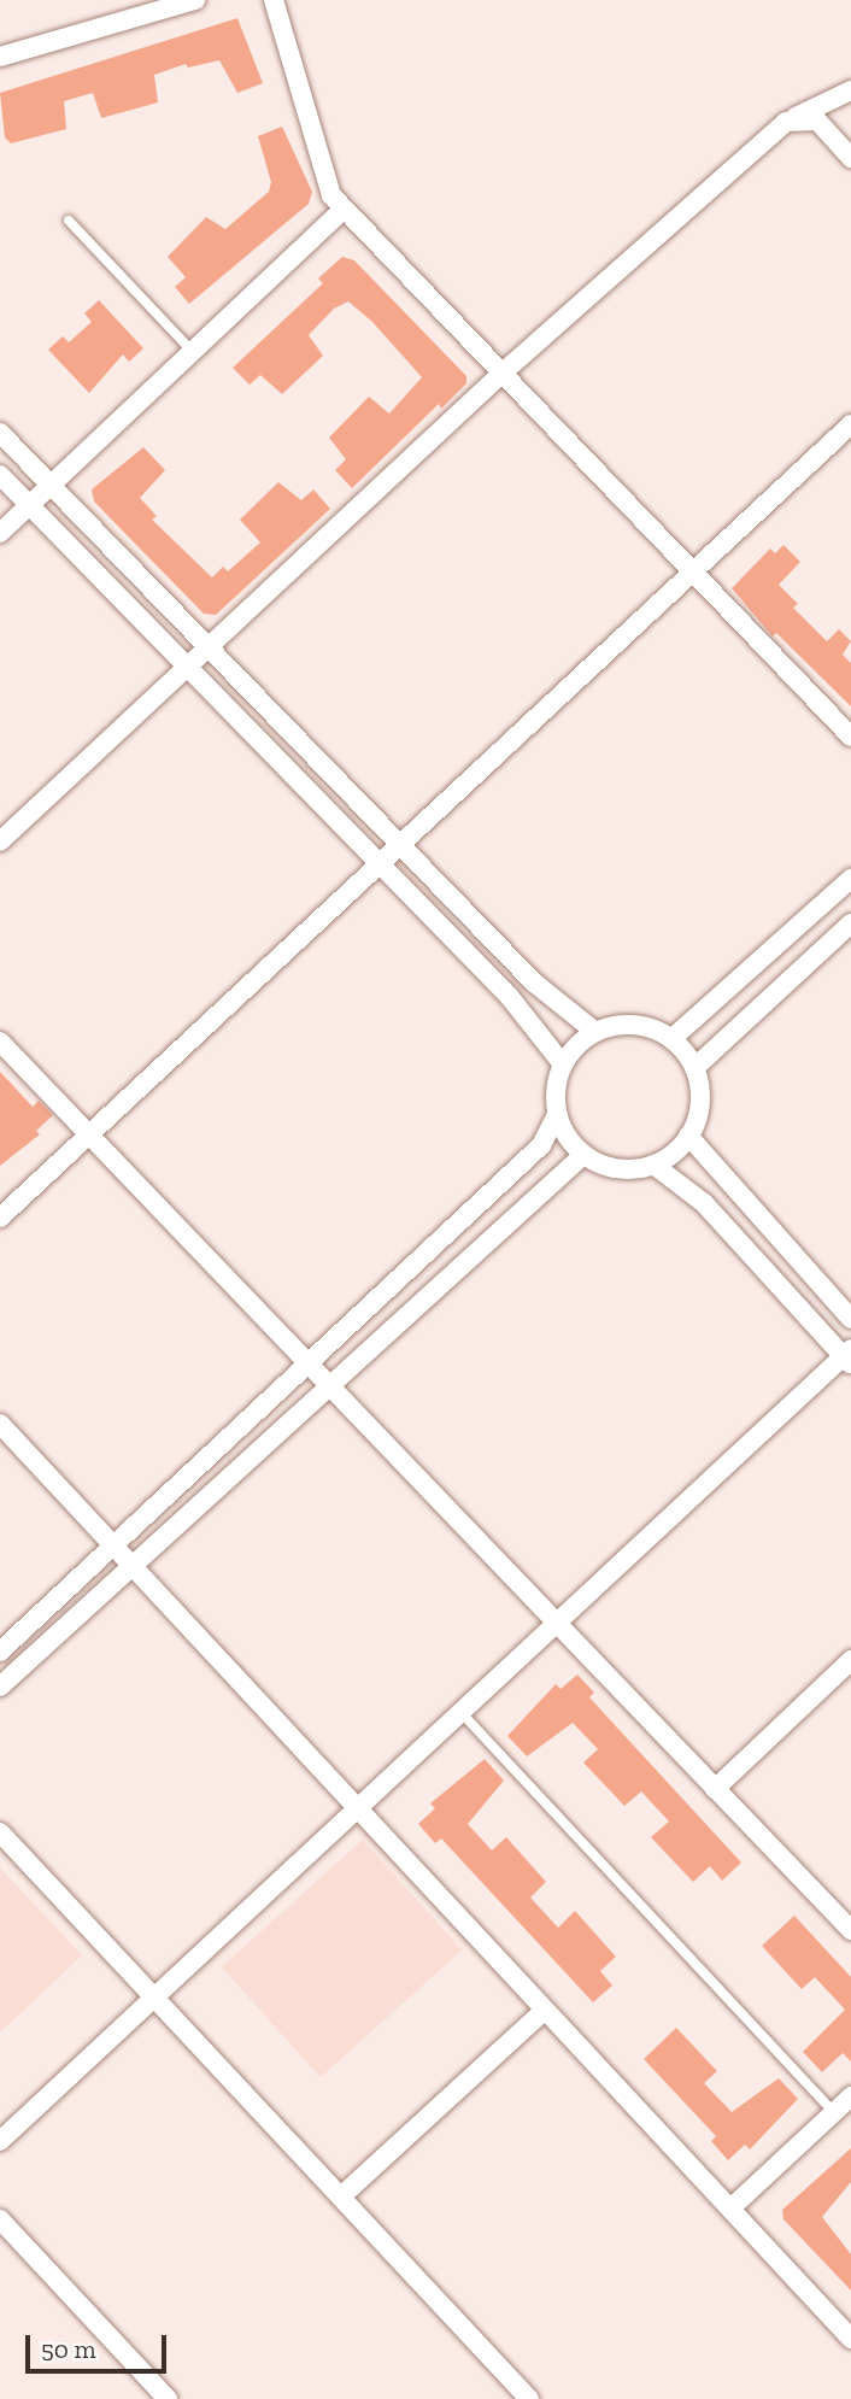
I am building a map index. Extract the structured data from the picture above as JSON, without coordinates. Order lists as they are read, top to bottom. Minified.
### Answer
{"scale_bar":"50 m"}
